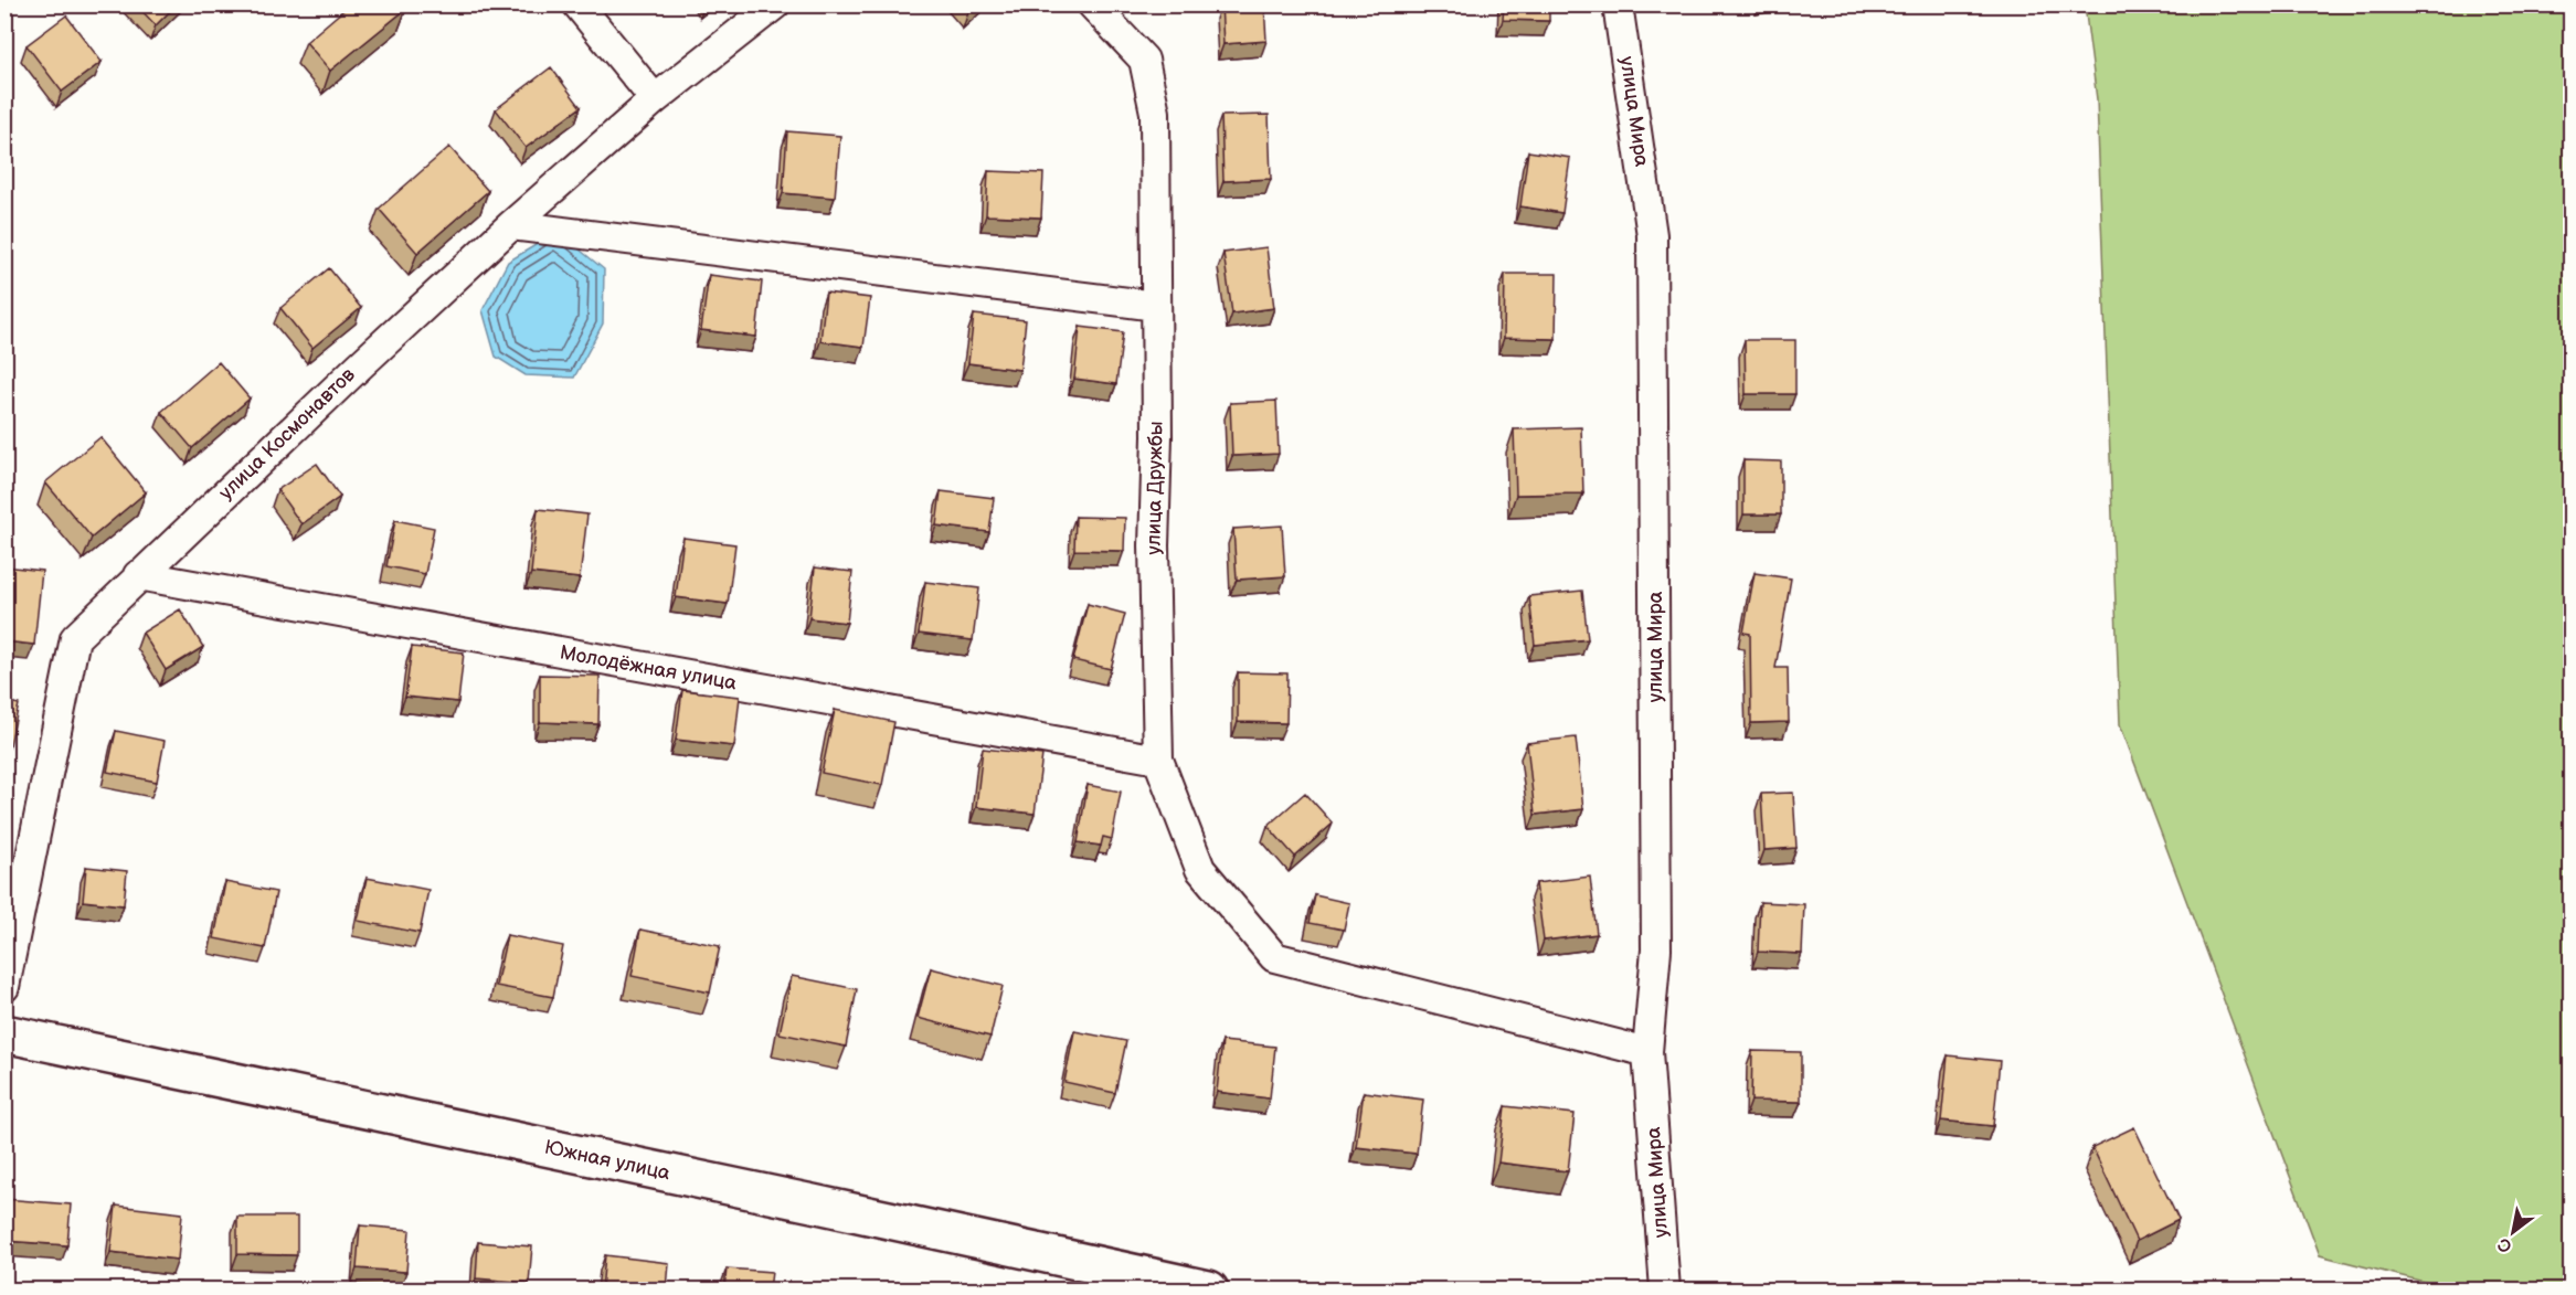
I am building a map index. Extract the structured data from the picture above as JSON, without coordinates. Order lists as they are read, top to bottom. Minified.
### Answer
{"streets":{"main road":["Южная улица"],"street":["улица Мира","улица Космонавтов","улица Дружбы","Молодёжная улица"]},"crossings":[["улица Мира","улица Дружбы"],["улица Космонавтов","Молодёжная улица"],["улица Дружбы","Молодёжная улица"]],"north":"bottom left"}
